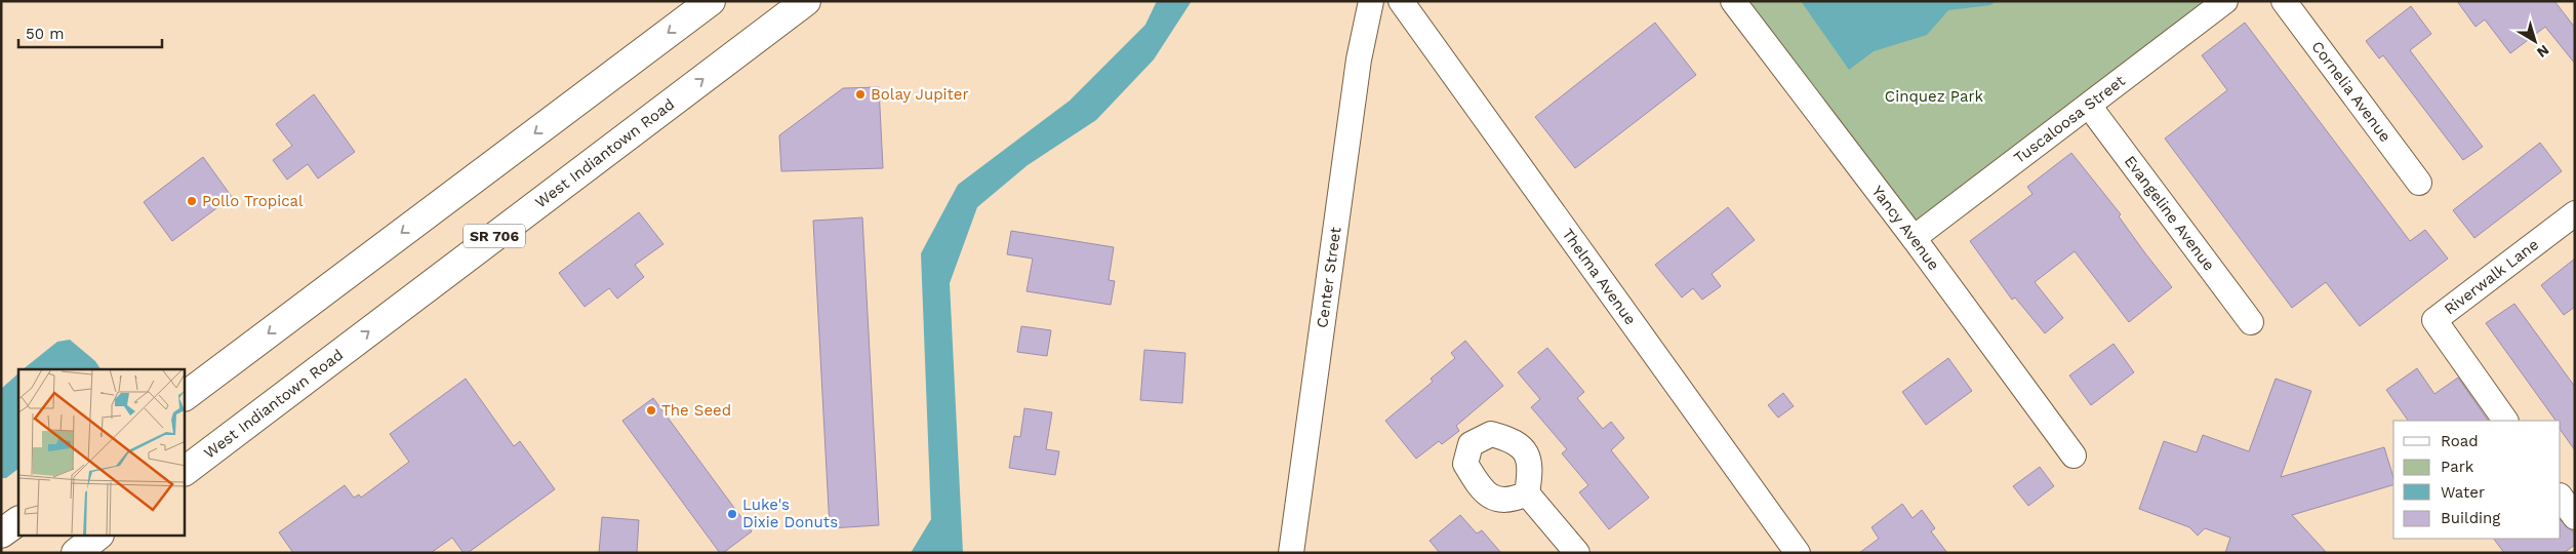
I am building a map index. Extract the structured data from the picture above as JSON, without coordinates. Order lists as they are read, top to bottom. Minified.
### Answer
{"streets":{"main road":["West Indiantown Road","SR 706"],"street":["Cornelia Avenue","Tuscaloosa Street","Evangeline Avenue","Yancy Avenue","Center Street","Thelma Avenue","Riverwalk Lane"]},"crossings":[["Tuscaloosa Street","Evangeline Avenue"],["Tuscaloosa Street","Yancy Avenue"]],"parks":["Cinquez Park"],"places":["Bolay Jupiter","Pollo Tropical","The Seed","Luke's Dixie Donuts"],"legend":["Road","Park","Water","Building"],"scale_bar":"50 m","north":"bottom right"}
